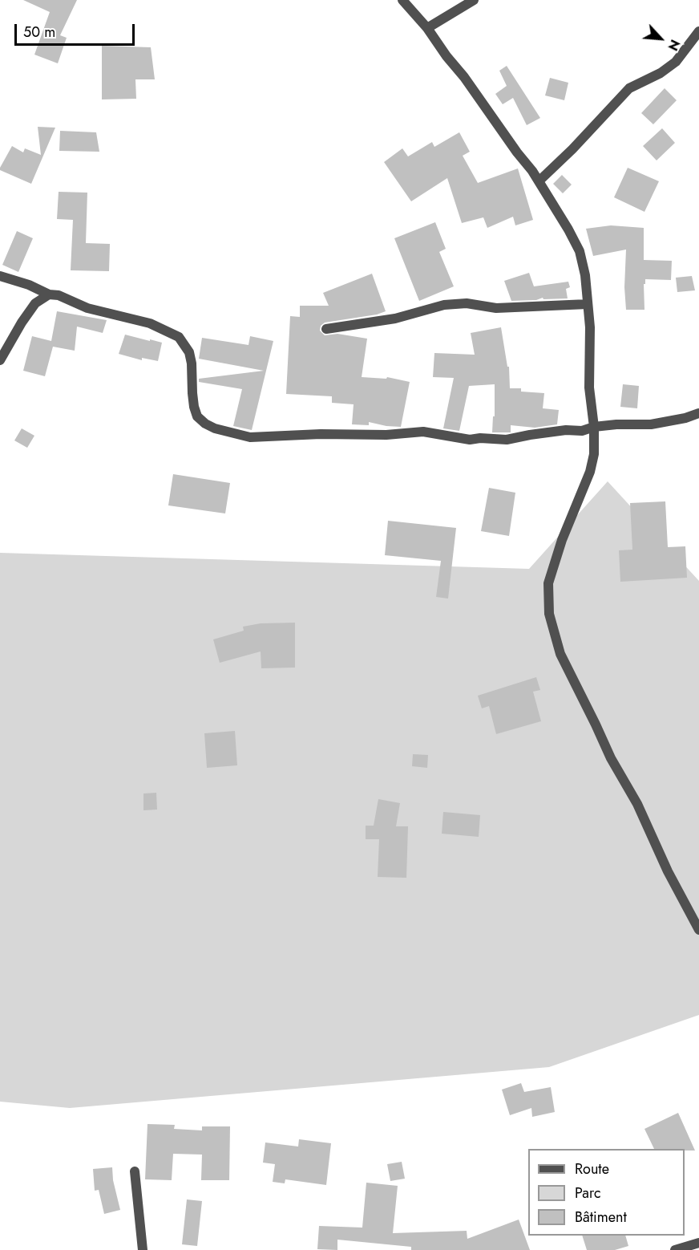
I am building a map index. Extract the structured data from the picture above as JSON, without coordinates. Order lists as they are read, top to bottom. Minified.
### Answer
{"legend":["Route","Parc","Bâtiment"],"scale_bar":"50 m","north":"bottom right"}
